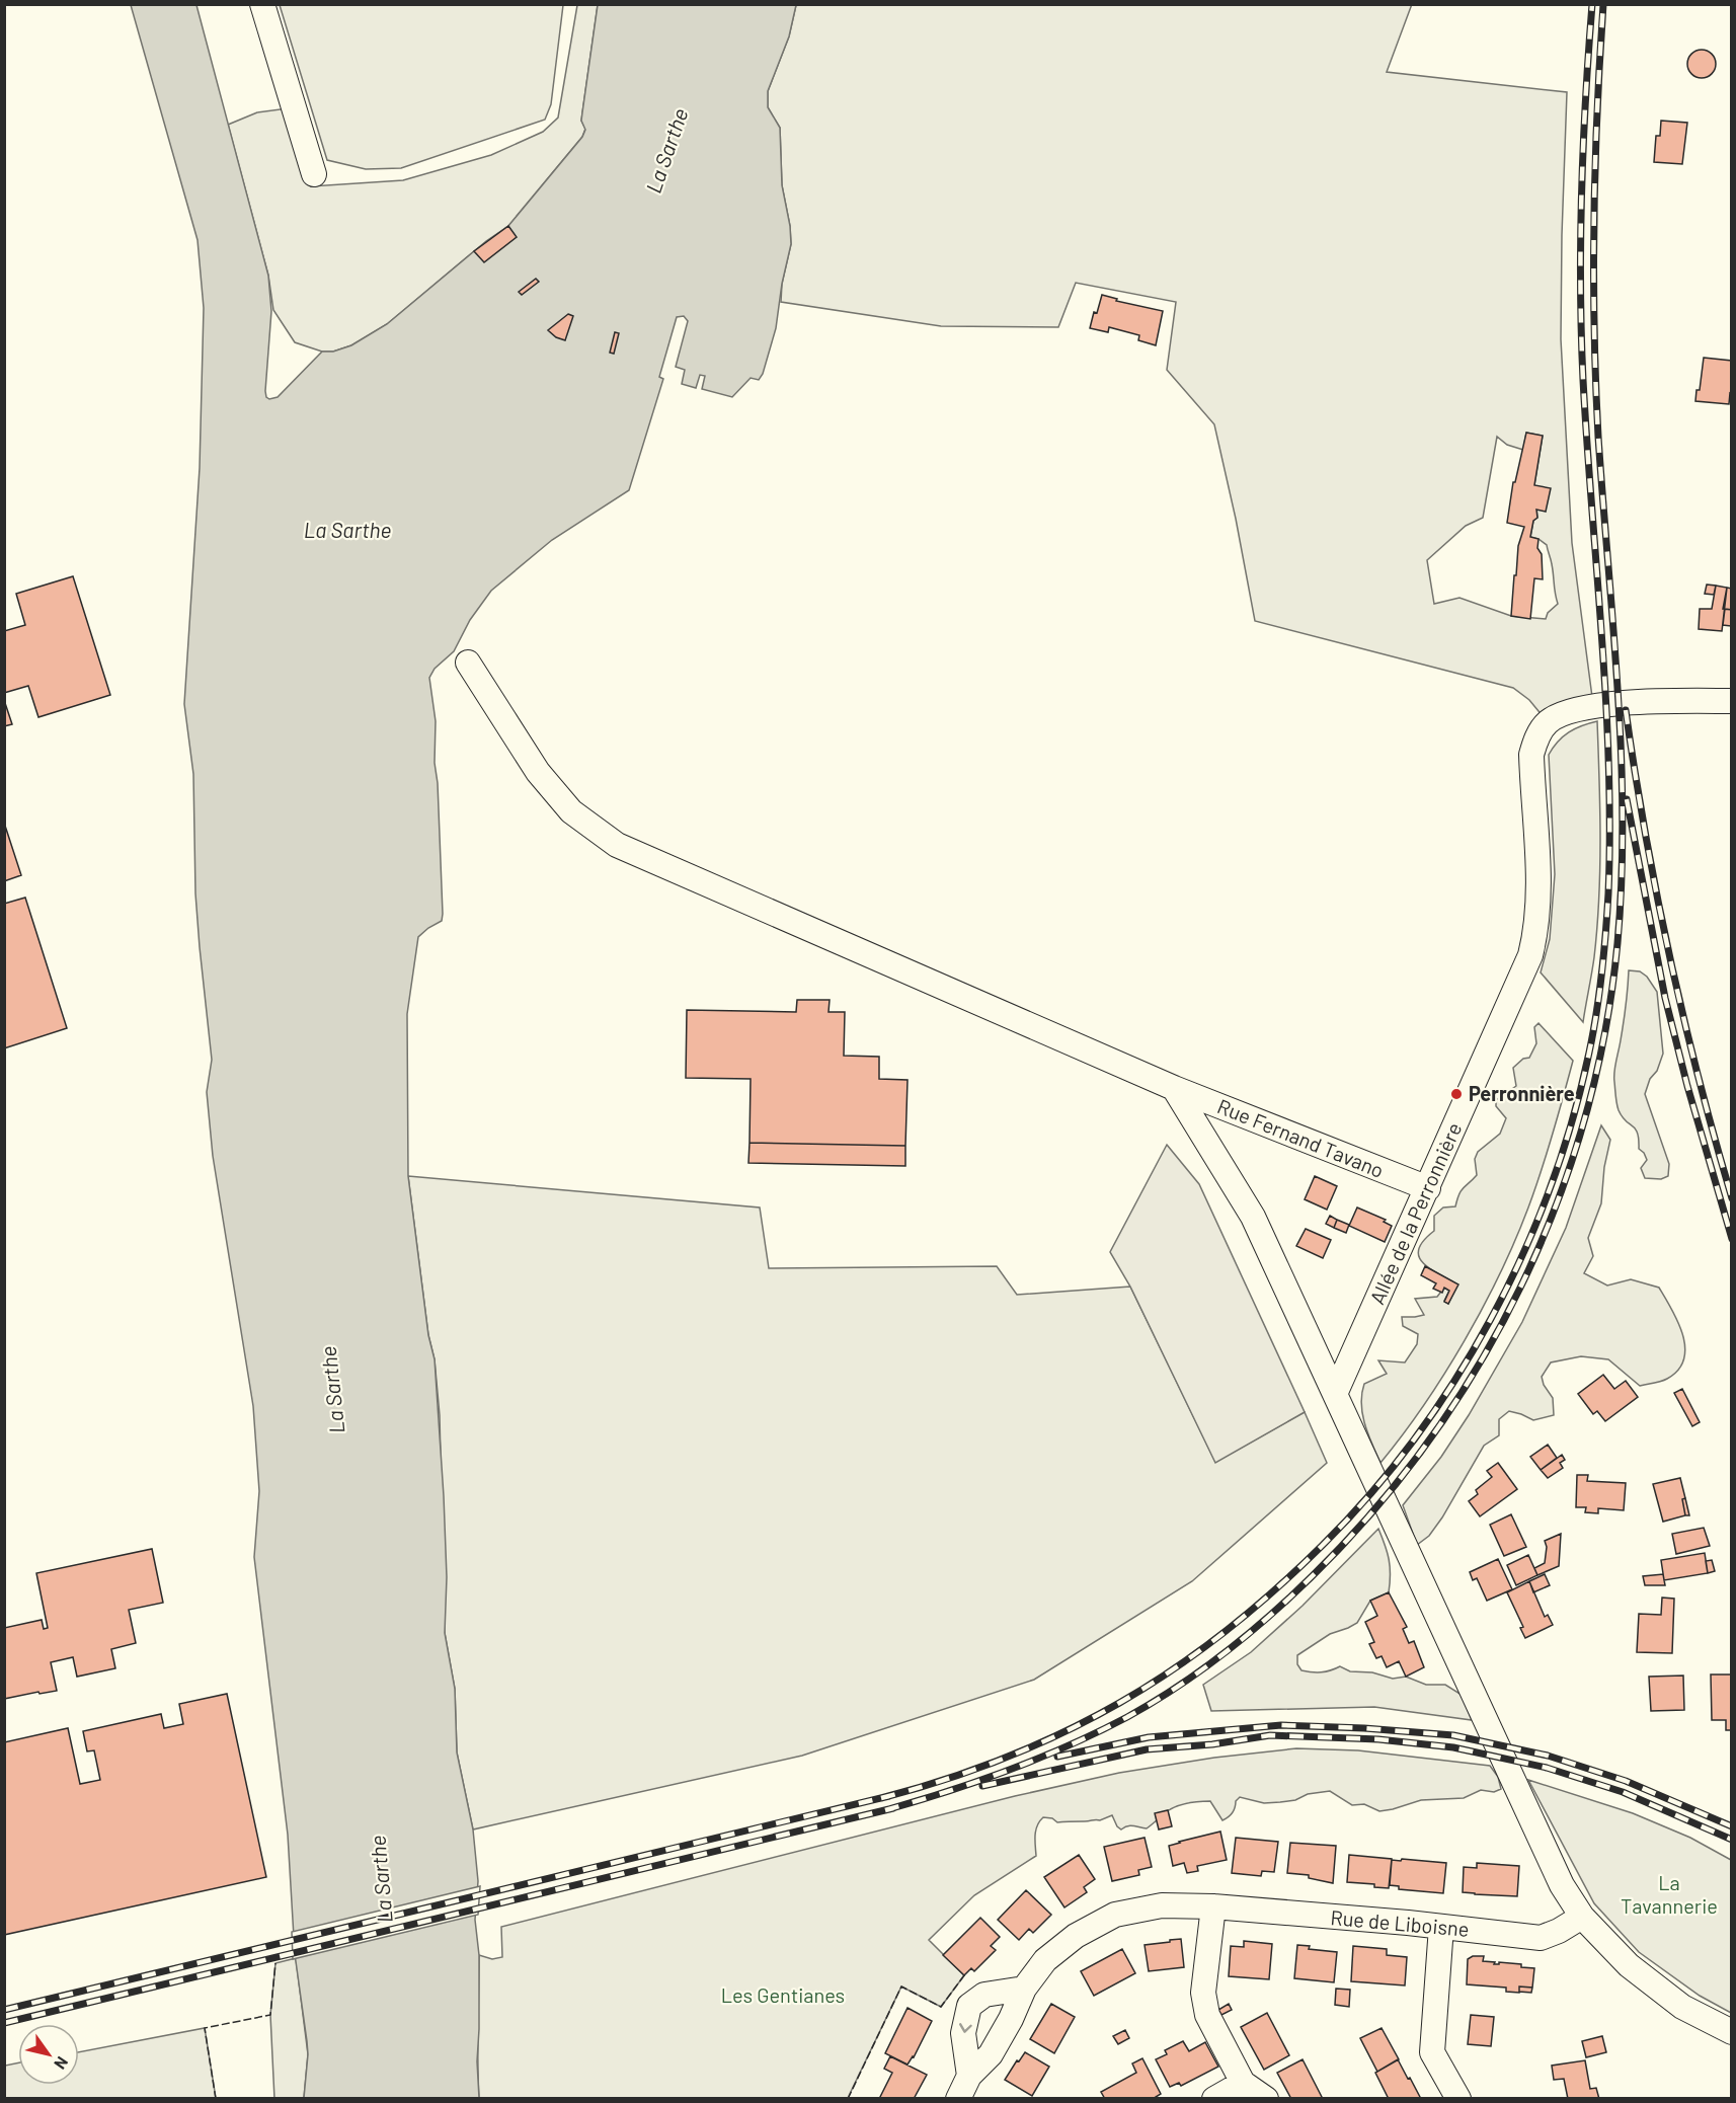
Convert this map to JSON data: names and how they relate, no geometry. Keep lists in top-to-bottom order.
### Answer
{
  "streets": {
    "street": ["Rue Fernand Tavano", "Allée de la Perronnière", "Rue de Liboisne"]
  },
  "crossings": [
    ["Rue Fernand Tavano", "Allée de la Perronnière"]
  ],
  "water": ["La Sarthe"],
  "parks": ["La Tavannerie", "Les Gentianes"],
  "places": ["Perronnière"],
  "north": "bottom right"
}
